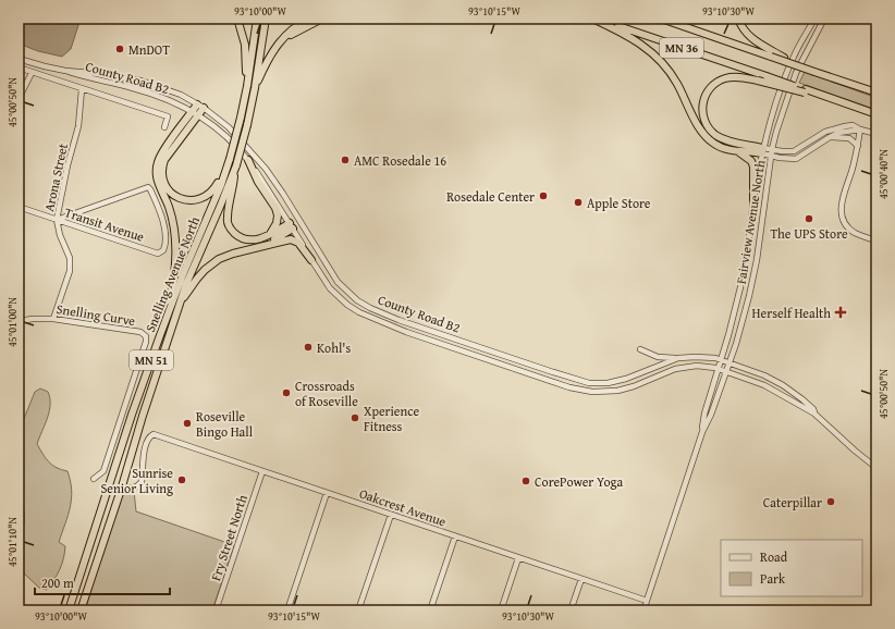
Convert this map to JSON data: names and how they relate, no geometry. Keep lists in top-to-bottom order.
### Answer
{
  "streets": {
    "highway": ["MN 36", "Snelling Avenue North", "MN 51"],
    "street": [
      "County Road B2",
      "Arona Street",
      "Fairview Avenue North",
      "Transit Avenue",
      "Snelling Curve",
      "Oakcrest Avenue",
      "Fry Street North"
    ]
  },
  "crossings": [
    ["County Road B2", "Fairview Avenue North"],
    ["Arona Street", "Transit Avenue"],
    ["Arona Street", "Snelling Curve"],
    ["Fairview Avenue North", "Oakcrest Avenue"],
    ["Snelling Avenue North", "Oakcrest Avenue"],
    ["Oakcrest Avenue", "Fry Street North"]
  ],
  "places": {
    "other": [
      "MnDOT",
      "AMC Rosedale 16",
      "Rosedale Center",
      "Apple Store",
      "The UPS Store",
      "Kohl's",
      "Crossroads of Roseville",
      "Xperience Fitness",
      "Roseville Bingo Hall",
      "Sunrise Senior Living",
      "CorePower Yoga",
      "Caterpillar"
    ],
    "health": ["Herself Health"]
  },
  "legend": ["Road", "Park"],
  "scale_bar": "200 m",
  "coordinates": [
    "93°10'00\"W",
    "93°10'15\"W",
    "93°10'30\"W",
    "45°00'50\"N",
    "45°00'40\"N",
    "45°01'00\"N",
    "45°01'10\"N"
  ]
}
